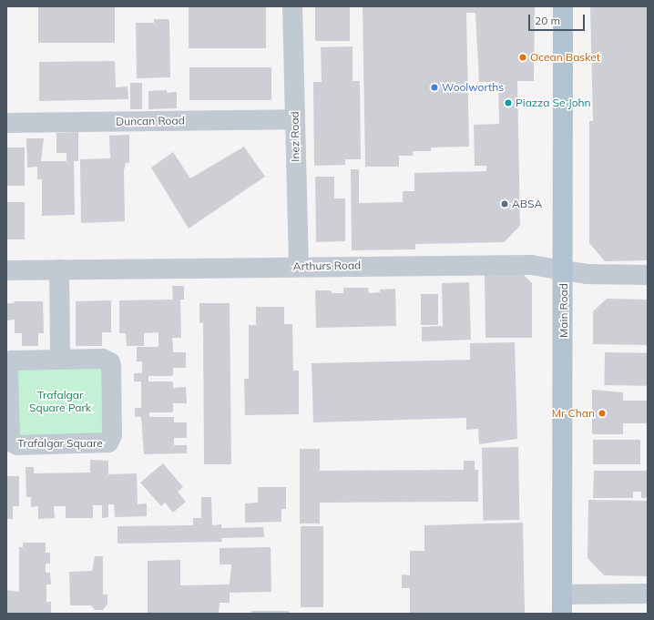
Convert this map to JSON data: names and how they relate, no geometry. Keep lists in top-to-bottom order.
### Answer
{
  "streets": {
    "main road": ["Main Road"],
    "street": [
      "Duncan Road",
      "Inez Road",
      "Arthurs Road",
      "Trafalgar Square"
    ]
  },
  "crossings": [
    ["Duncan Road", "Inez Road"],
    ["Inez Road", "Arthurs Road"],
    ["Arthurs Road", "Main Road"]
  ],
  "parks": ["Trafalgar Square Park"],
  "places": [
    "Ocean Basket",
    "Woolworths",
    "Piazza Se John",
    "ABSA",
    "Mr Chan"
  ],
  "scale_bar": "20 m"
}
